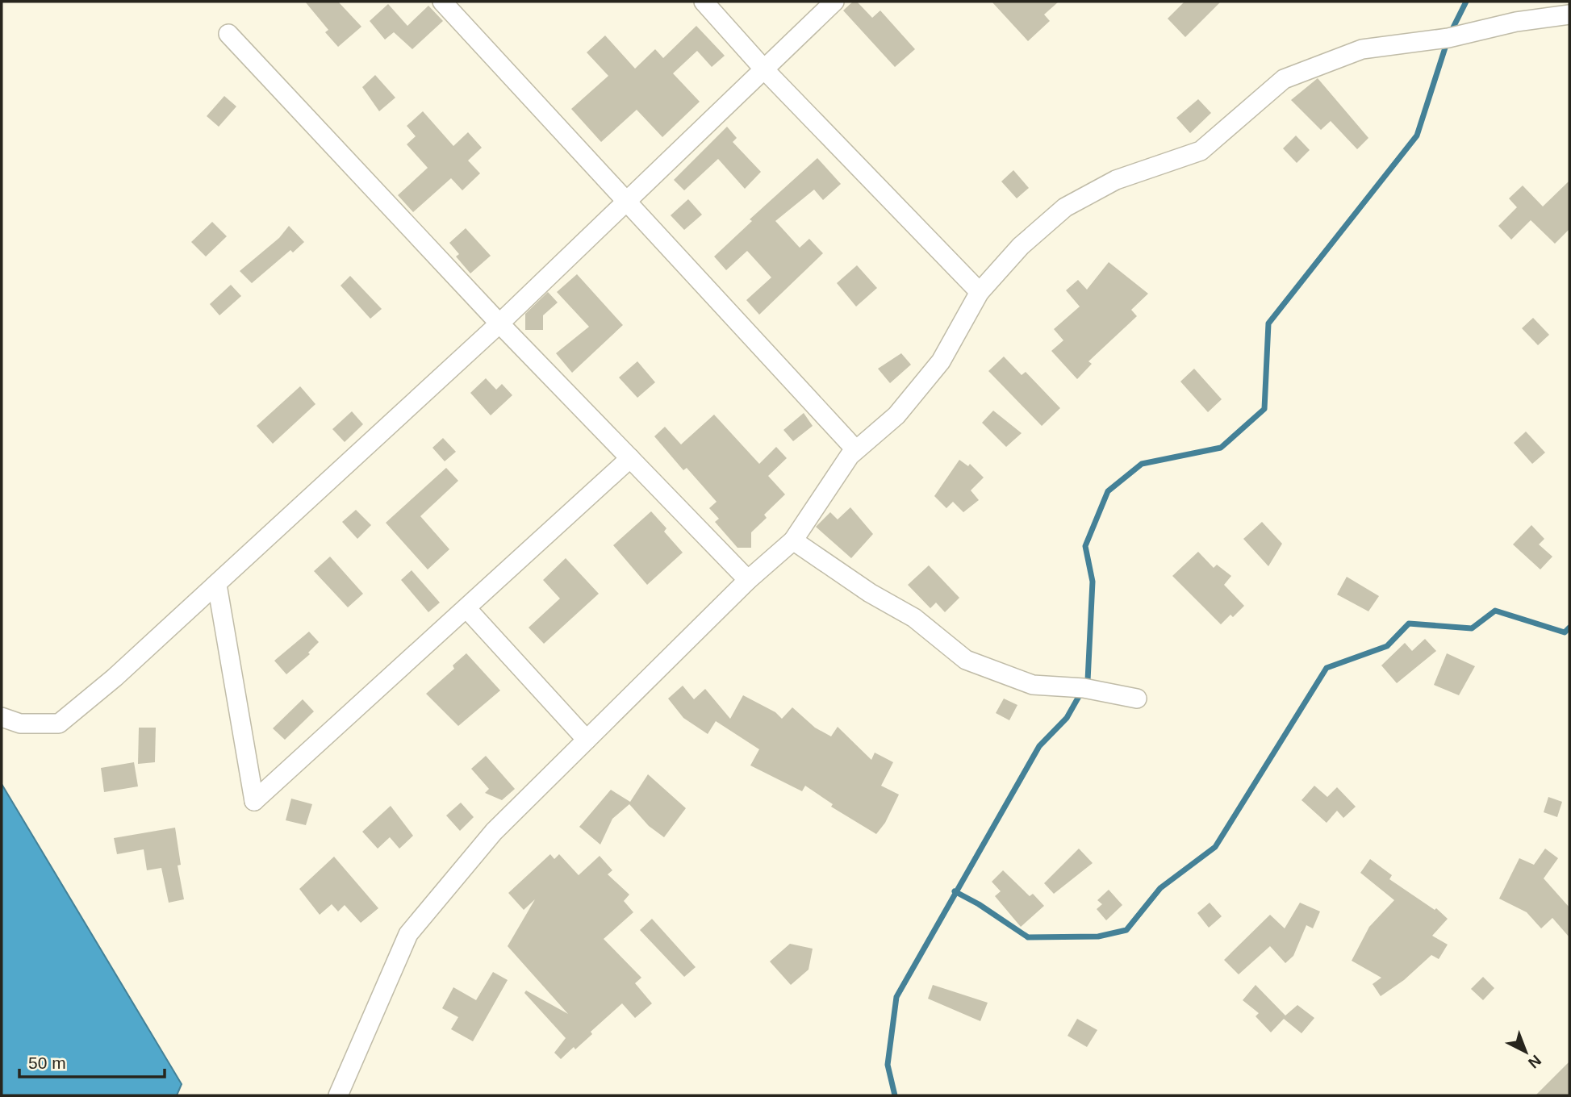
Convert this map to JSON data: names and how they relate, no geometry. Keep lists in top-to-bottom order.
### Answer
{
  "scale_bar": "50 m",
  "north": "bottom right"
}
